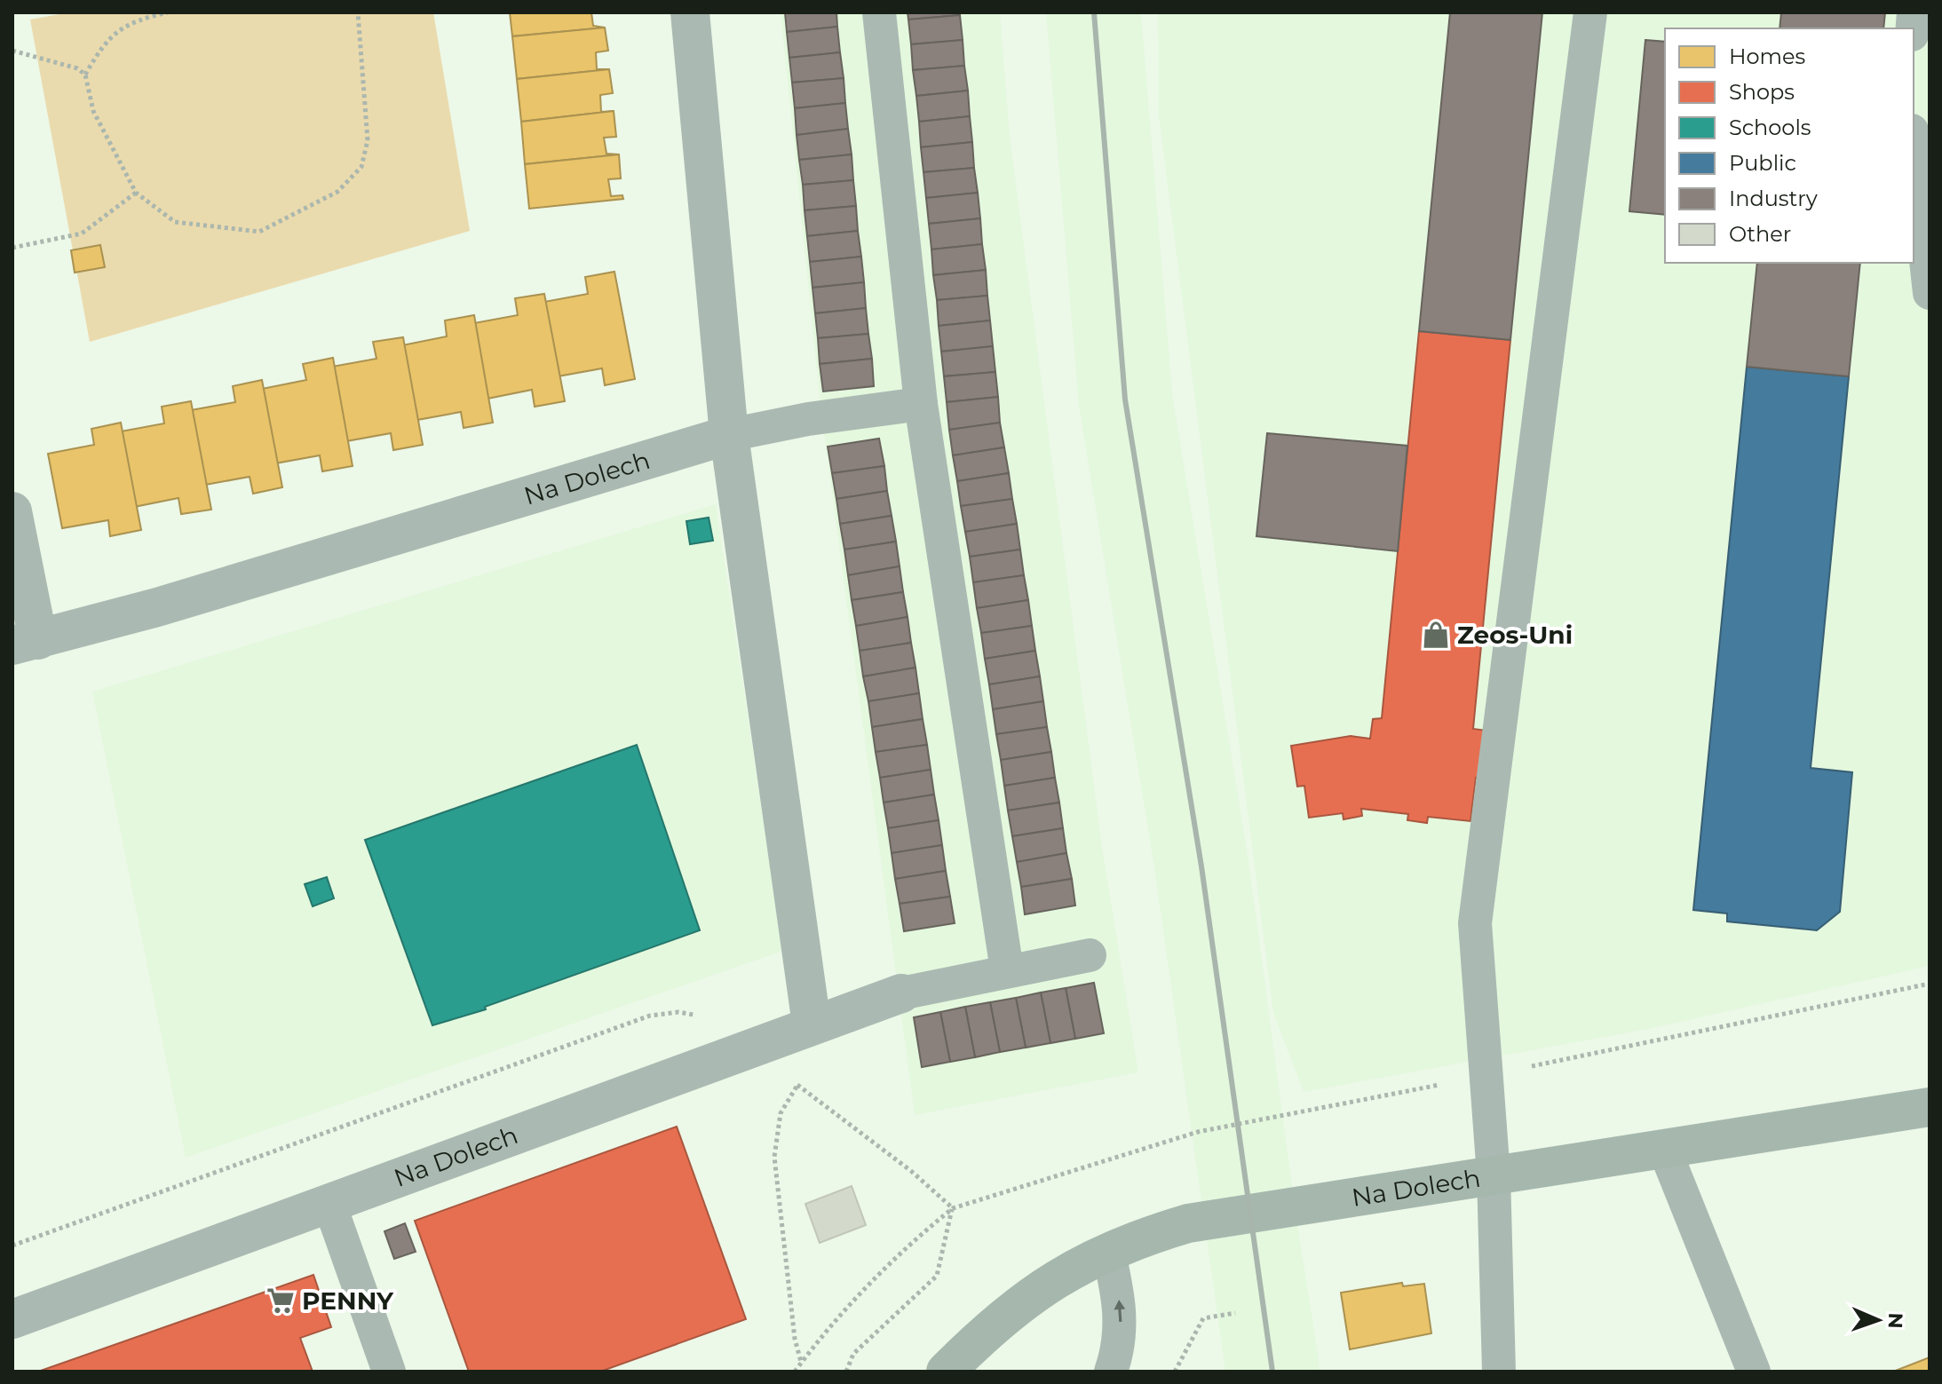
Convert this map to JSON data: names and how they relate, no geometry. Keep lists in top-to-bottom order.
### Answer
{
  "streets": {
    "main road": ["Na Dolech"]
  },
  "places": {
    "shop": ["Zeos-Uni"],
    "supermarket": ["PENNY"]
  },
  "legend": [
    "Homes",
    "Shops",
    "Schools",
    "Public",
    "Industry",
    "Other"
  ],
  "north": "right"
}
